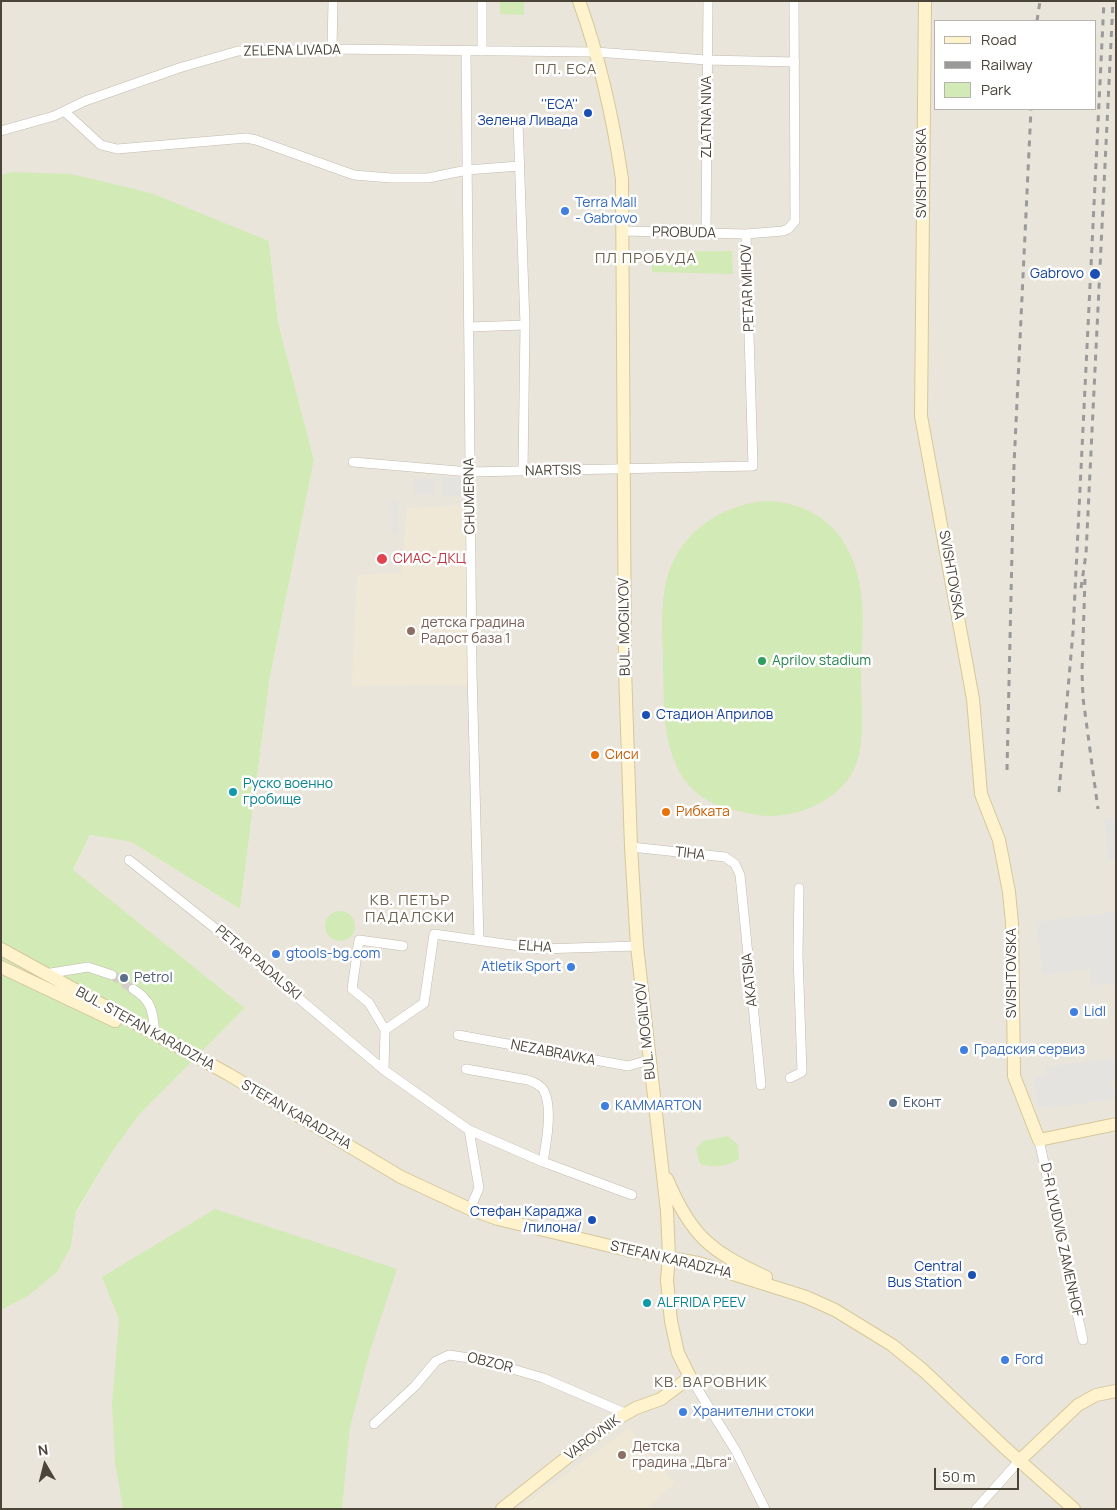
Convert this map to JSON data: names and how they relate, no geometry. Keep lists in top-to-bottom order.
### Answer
{
  "streets": {
    "street": [
      "ZELENA LIVADA",
      "ZLATNA NIVA",
      "SVISHTOVSKA",
      "PROBUDA",
      "PETAR MIHOV",
      "NARTSIS",
      "CHUMERNA",
      "BUL. MOGILYOV",
      "TIHA",
      "ELHA",
      "PETAR PADALSKI",
      "AKATSIA",
      "BUL. STEFAN KARADZHA",
      "NEZABRAVKA",
      "STEFAN KARADZHA",
      "D-R LYUDVIG ZAMENHOF",
      "OBZOR",
      "VAROVNIK"
    ]
  },
  "crossings": [
    ["ZELENA LIVADA", "ZLATNA NIVA"],
    ["ZELENA LIVADA", "PETAR MIHOV"],
    ["ZELENA LIVADA", "CHUMERNA"],
    ["ZELENA LIVADA", "BUL. MOGILYOV"],
    ["ZLATNA NIVA", "PROBUDA"],
    ["SVISHTOVSKA", "D-R LYUDVIG ZAMENHOF"],
    ["PROBUDA", "PETAR MIHOV"],
    ["PROBUDA", "BUL. MOGILYOV"],
    ["PETAR MIHOV", "NARTSIS"],
    ["NARTSIS", "CHUMERNA"],
    ["NARTSIS", "BUL. MOGILYOV"],
    ["CHUMERNA", "ELHA"],
    ["BUL. MOGILYOV", "TIHA"],
    ["BUL. MOGILYOV", "ELHA"],
    ["BUL. MOGILYOV", "NEZABRAVKA"],
    ["BUL. MOGILYOV", "STEFAN KARADZHA"],
    ["BUL. MOGILYOV", "VAROVNIK"],
    ["TIHA", "AKATSIA"],
    ["BUL. STEFAN KARADZHA", "STEFAN KARADZHA"],
    ["OBZOR", "VAROVNIK"]
  ],
  "districts": [
    "ПЛ. ЕСА",
    "ПЛ ПРОБУДА",
    "КВ. ПЕТЪР ПАДАЛСКИ",
    "КВ. ВАРОВНИК"
  ],
  "places": [
    "''ЕСА'' Зелена Ливада",
    "Terra Mall - Gabrovo",
    "Gabrovo",
    "СИАС-ДКЦ",
    "детска градина Радост база 1",
    "Aprilov stadium",
    "Стадион Априлов",
    "Сиси",
    "Руско военно гробище",
    "Рибката",
    "gtools-bg.com",
    "Atletik Sport",
    "Petrol",
    "Lidl",
    "Градския сервиз",
    "Еконт",
    "KAMMARTON",
    "Стефан Караджа /пилона/",
    "Central Bus Station",
    "ALFRIDA PEEV",
    "Ford",
    "Хранителни стоки",
    "Детска градина „Дъга“"
  ],
  "legend": ["Road", "Railway", "Park"],
  "scale_bar": "50 m",
  "north": "top"
}
